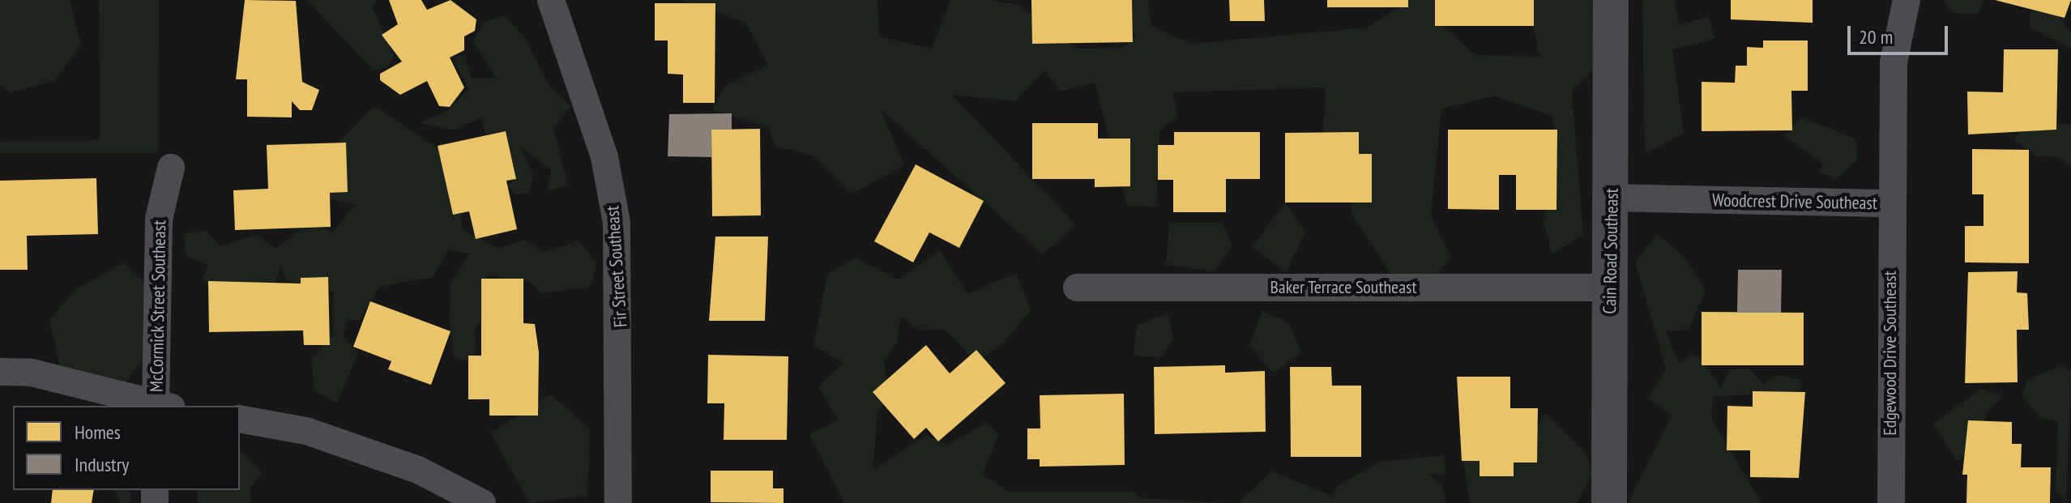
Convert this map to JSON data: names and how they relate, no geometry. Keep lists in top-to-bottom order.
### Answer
{
  "streets": {
    "street": [
      "Woodcrest Drive Southeast",
      "Cain Road Southeast",
      "Fir Street Southeast",
      "Baker Terrace Southeast",
      "McCormick Street Southeast",
      "Edgewood Drive Southeast"
    ]
  },
  "crossings": [
    ["Woodcrest Drive Southeast", "Cain Road Southeast"],
    ["Woodcrest Drive Southeast", "Edgewood Drive Southeast"],
    ["Cain Road Southeast", "Baker Terrace Southeast"]
  ],
  "legend": ["Homes", "Industry"],
  "scale_bar": "20 m"
}
